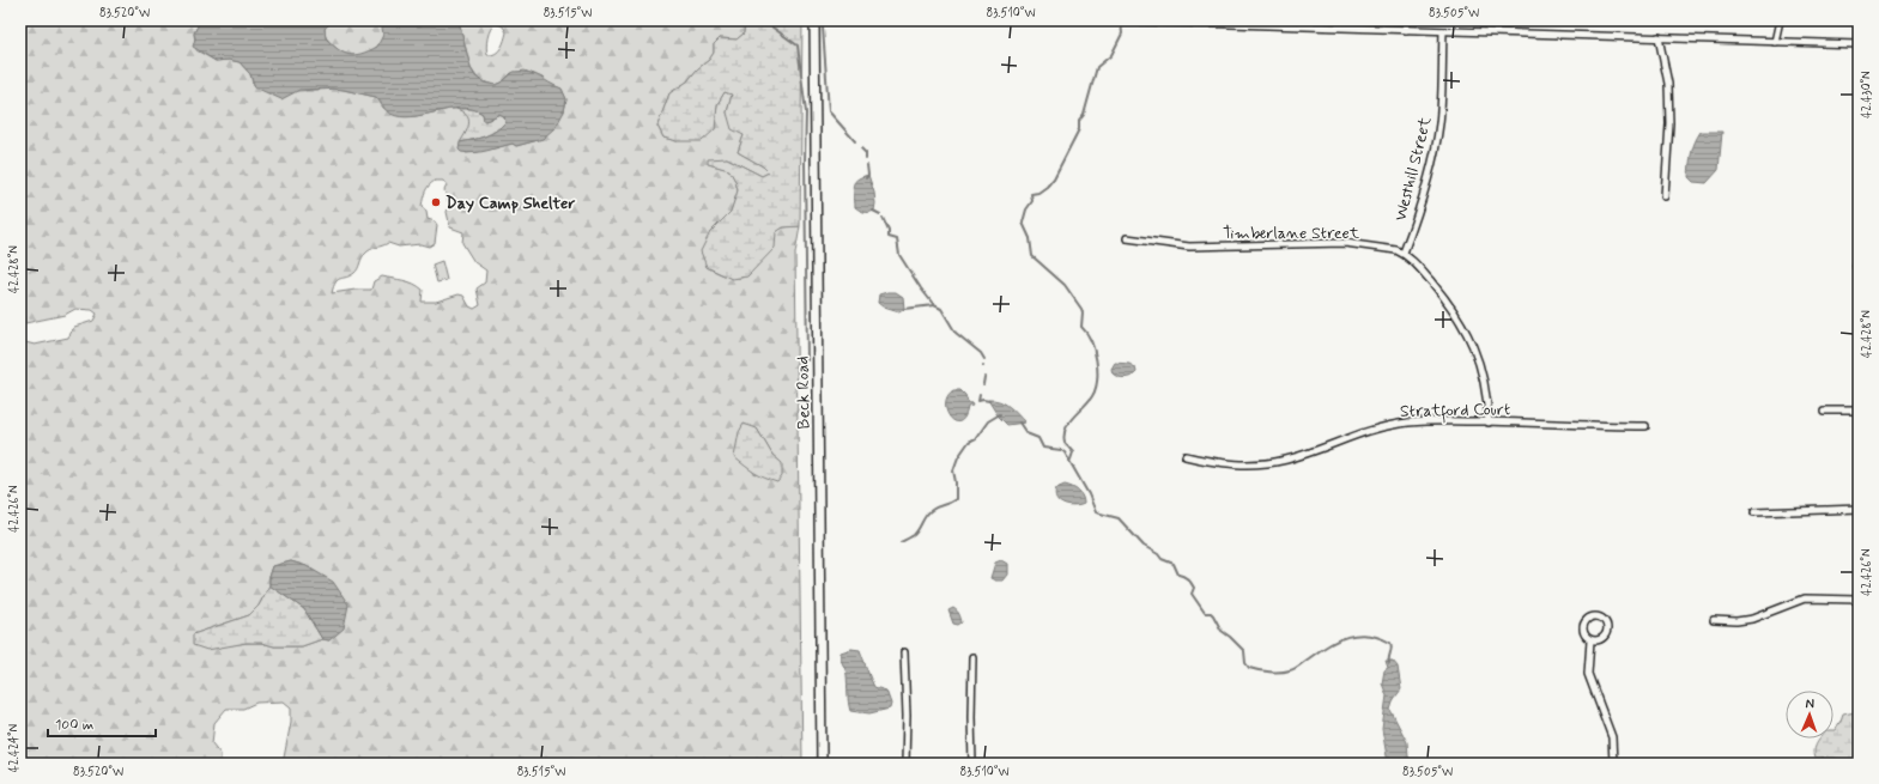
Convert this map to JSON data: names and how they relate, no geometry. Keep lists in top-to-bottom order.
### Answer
{
  "streets": {
    "main road": ["Beck Road"],
    "street": ["Westhill Street", "Timberlane Street", "Stratford Court"]
  },
  "crossings": [
    ["Westhill Street", "Timberlane Street"]
  ],
  "places": ["Day Camp Shelter"],
  "scale_bar": "100 m",
  "north": "top",
  "coordinates": [
    "83.520°W",
    "83.515°W",
    "83.510°W",
    "83.505°W",
    "42.430°N",
    "42.428°N",
    "42.426°N",
    "42.424°N"
  ]
}
